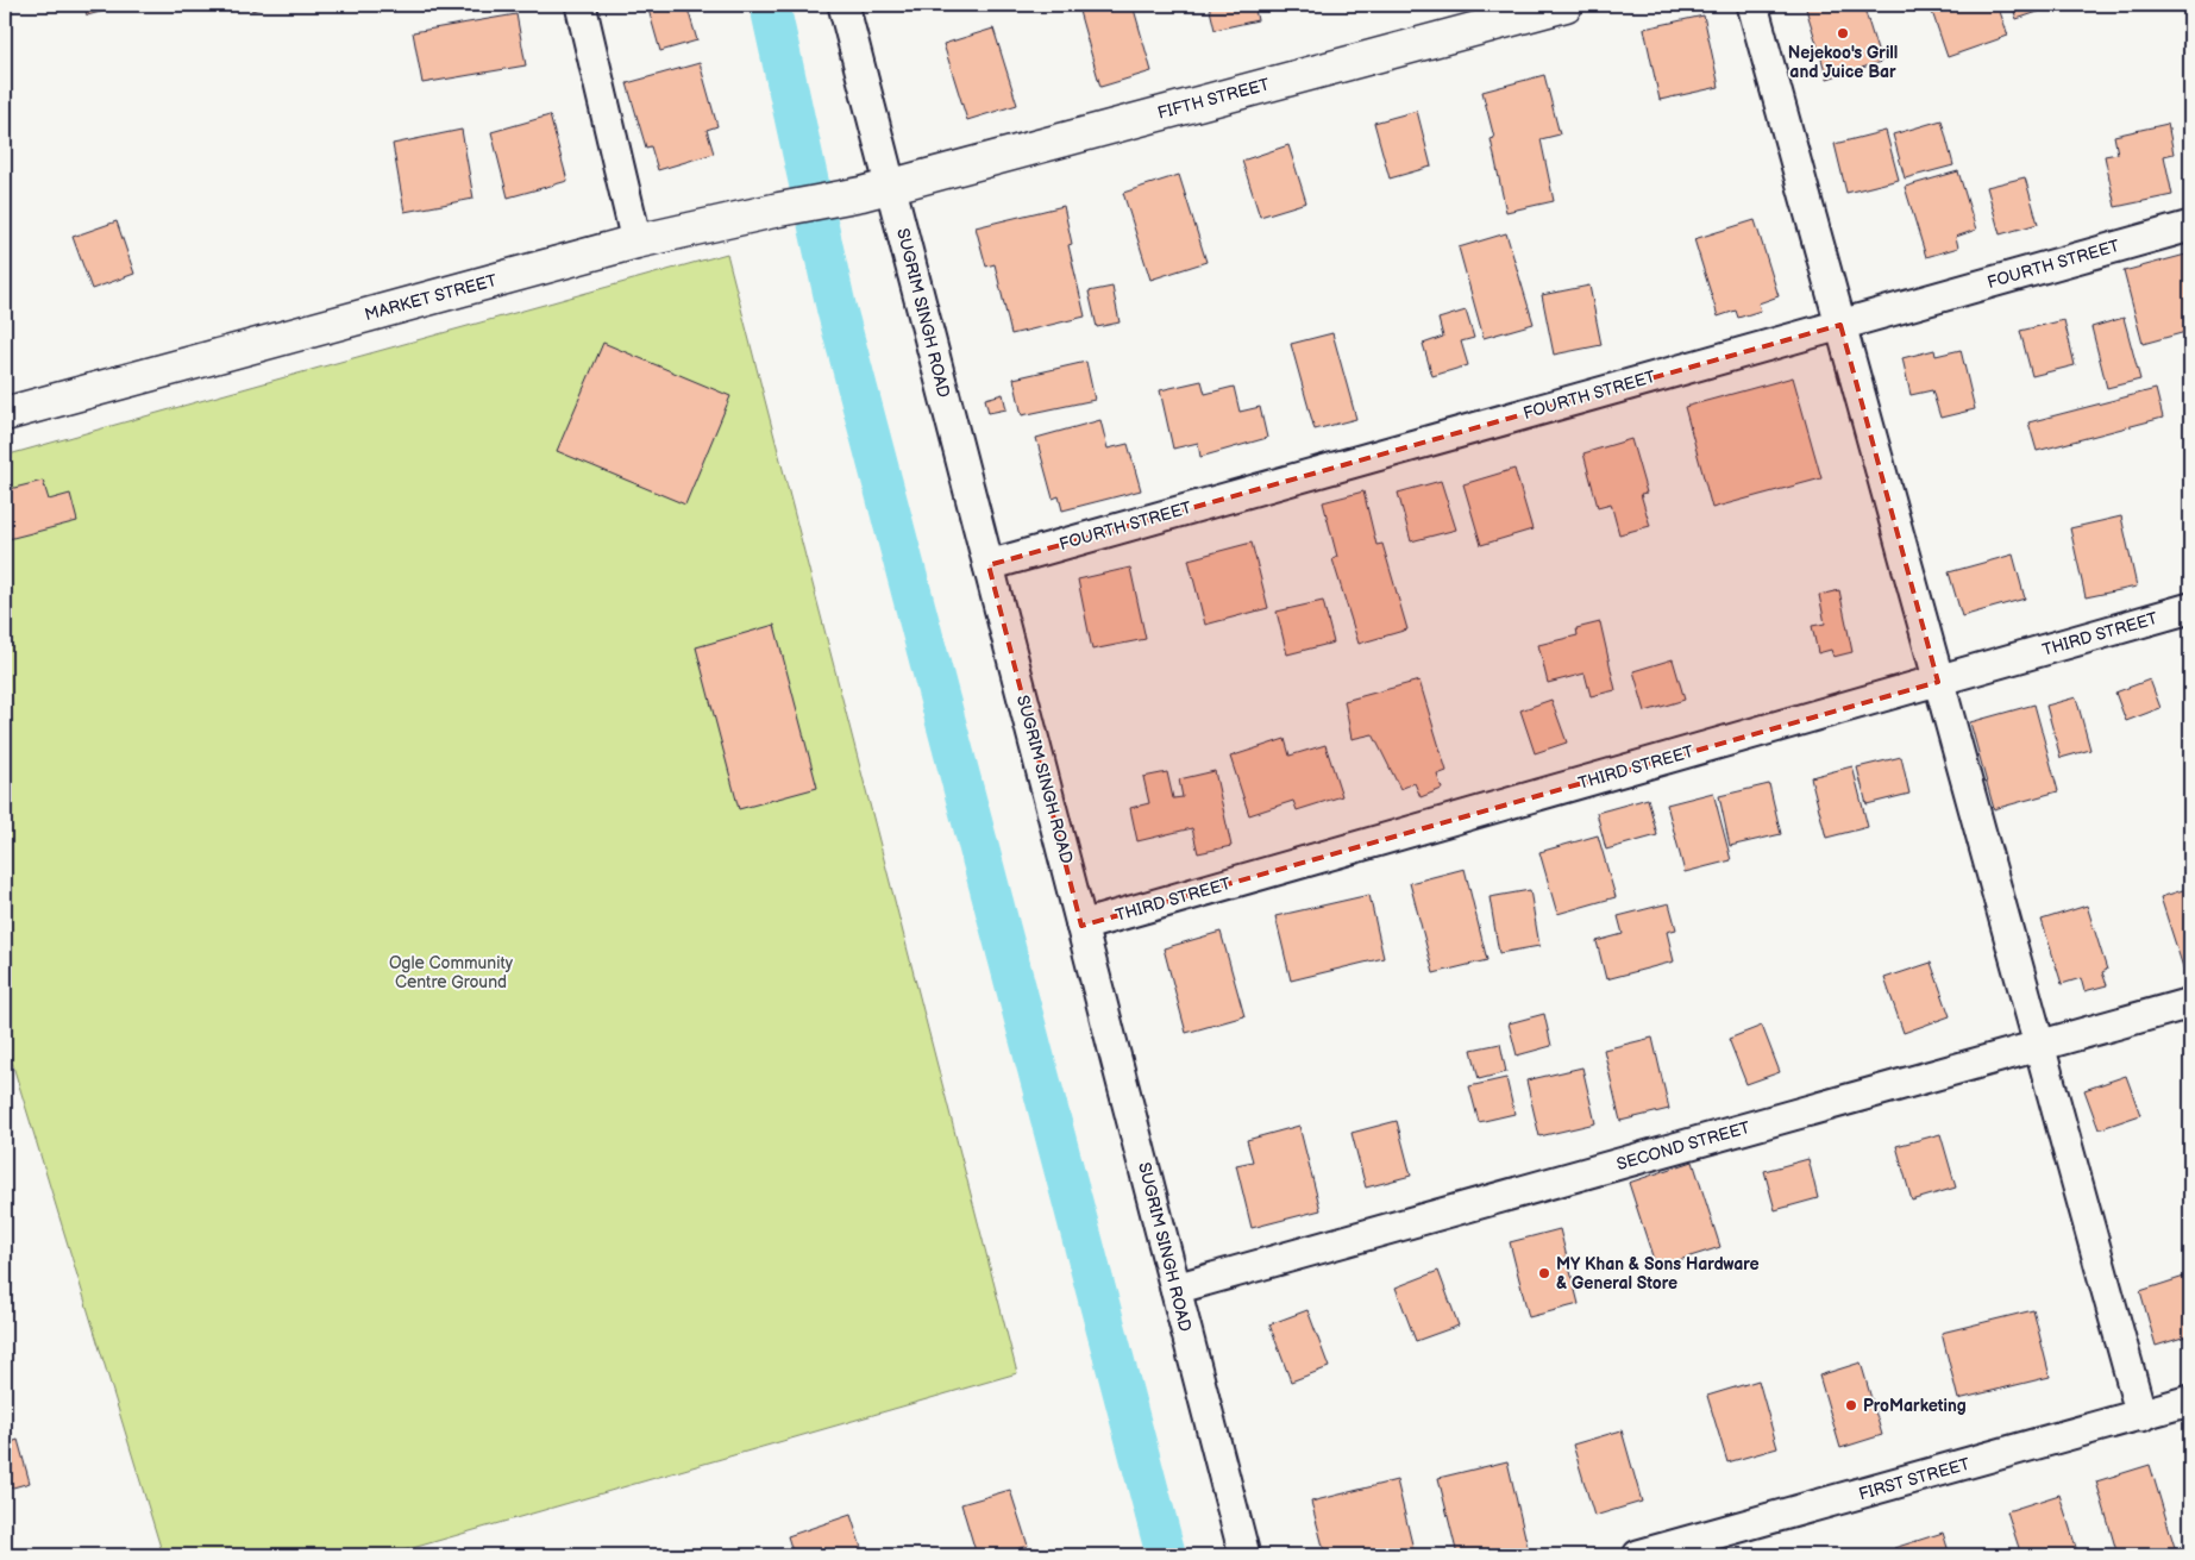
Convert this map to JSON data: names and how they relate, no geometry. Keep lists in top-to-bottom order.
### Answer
{
  "streets": {
    "street": [
      "FIFTH STREET",
      "FOURTH STREET",
      "MARKET STREET",
      "SUGRIM SINGH ROAD",
      "THIRD STREET",
      "SECOND STREET",
      "FIRST STREET"
    ]
  },
  "crossings": [
    ["FIFTH STREET", "MARKET STREET"],
    ["FIFTH STREET", "SUGRIM SINGH ROAD"],
    ["FOURTH STREET", "SUGRIM SINGH ROAD"],
    ["MARKET STREET", "SUGRIM SINGH ROAD"],
    ["SUGRIM SINGH ROAD", "THIRD STREET"],
    ["SUGRIM SINGH ROAD", "SECOND STREET"]
  ],
  "parks": ["Ogle Community Centre Ground"],
  "places": ["Nejekoo's Grill and Juice Bar", "MY Khan & Sons Hardware & General Store", "ProMarketing"]
}
